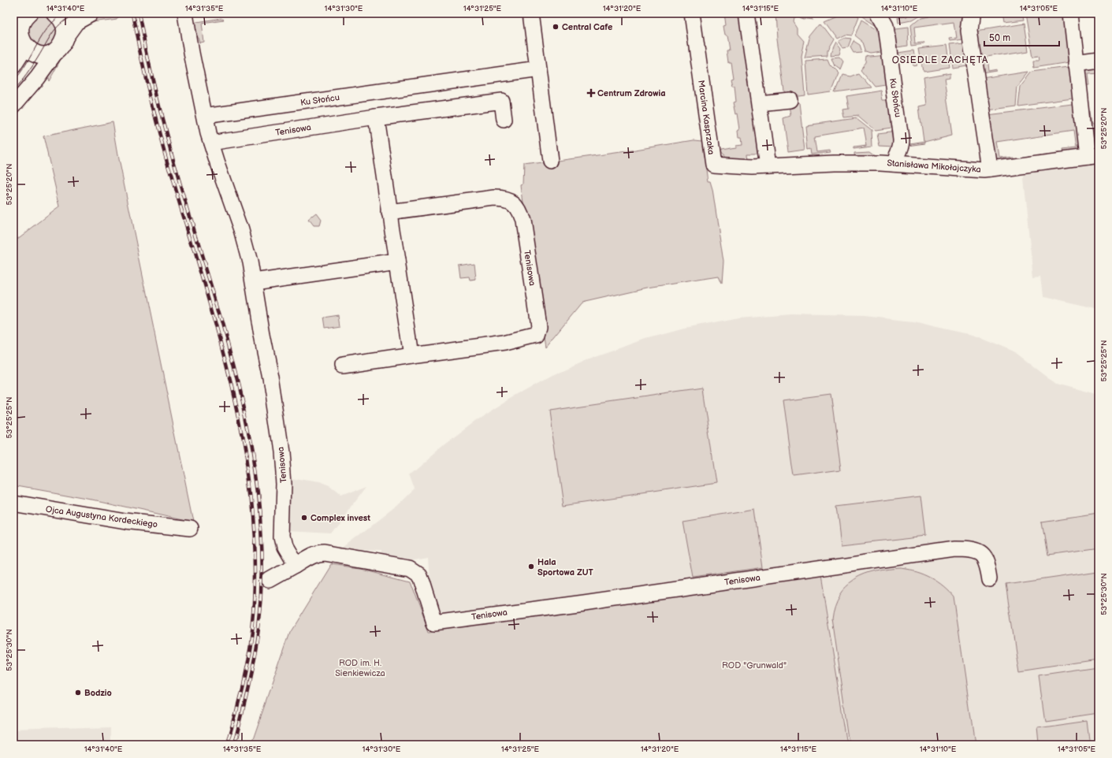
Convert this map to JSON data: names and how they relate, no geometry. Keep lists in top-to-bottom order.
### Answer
{
  "streets": {
    "street": [
      "Ku Słońcu",
      "Marcina Kasprzaka",
      "Tenisowa",
      "Stanisława Mikołajczyka",
      "Ojca Augustyna Kordeckiego"
    ]
  },
  "crossings": [
    ["Ku Słońcu", "Tenisowa"],
    ["Ku Słońcu", "Stanisława Mikołajczyka"],
    ["Marcina Kasprzaka", "Stanisława Mikołajczyka"]
  ],
  "districts": ["OSIEDLE ZACHĘTA"],
  "parks": ["ROD im. H. Sienkiewicza", "ROD \"Grunwald\""],
  "places": {
    "other": [
      "Central Cafe",
      "Complex invest",
      "Hala Sportowa ZUT",
      "Bodzio"
    ],
    "health": ["Centrum Zdrowia"]
  },
  "scale_bar": "50 m",
  "coordinates": [
    "14°31'40\"E",
    "14°31'35\"E",
    "14°31'30\"E",
    "14°31'25\"E",
    "14°31'20\"E",
    "14°31'15\"E",
    "14°31'10\"E",
    "14°31'05\"E",
    "53°25'20\"N",
    "53°25'25\"N",
    "53°25'30\"N"
  ]
}
